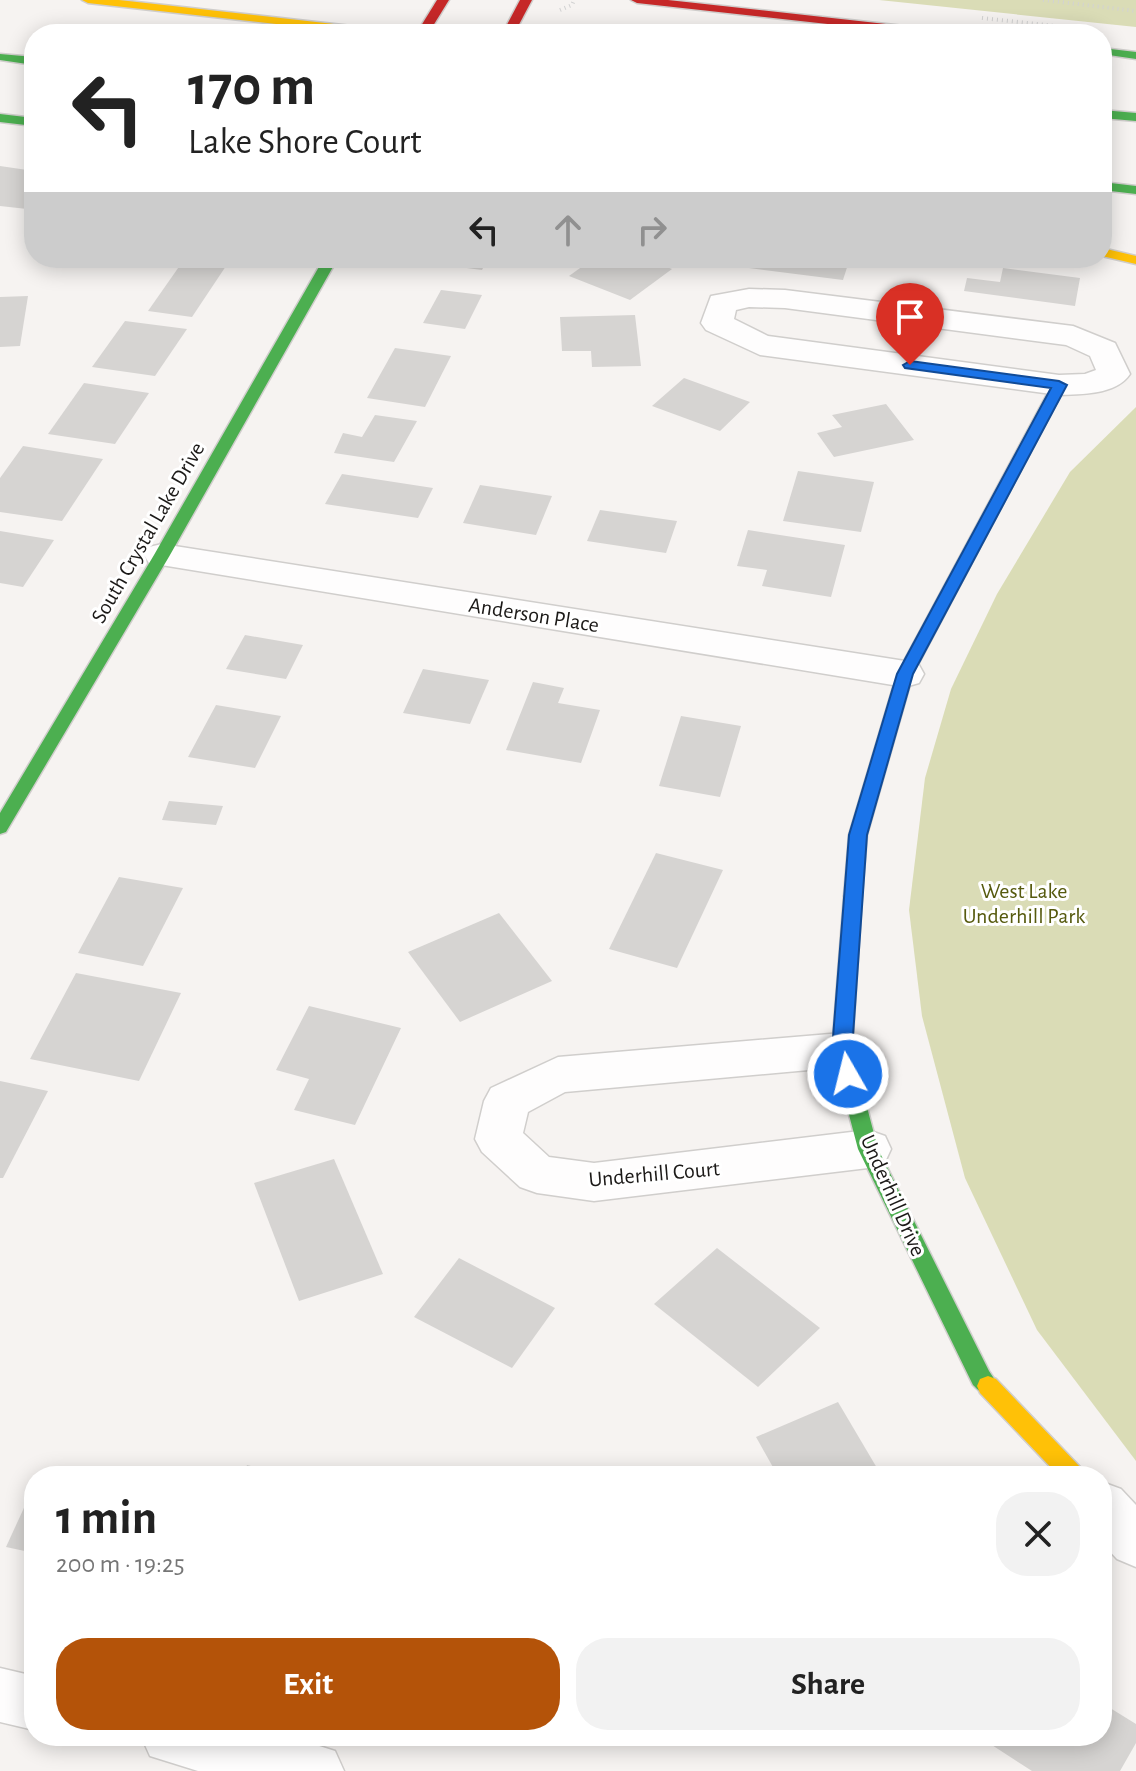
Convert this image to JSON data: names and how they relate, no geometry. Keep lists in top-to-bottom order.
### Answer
{
  "streets": {
    "main road": ["South Crystal Lake Drive", "Underhill Drive"],
    "street": ["Anderson Place", "Underhill Court"]
  },
  "crossings": [
    ["South Crystal Lake Drive", "Anderson Place"],
    ["Anderson Place", "Underhill Drive"],
    ["Underhill Court", "Underhill Drive"]
  ],
  "parks": ["West Lake Underhill Park"],
  "page": {
    "turn": ["170 m", "Lake Shore Court"],
    "heading": ["1 min", "200 m · 19:25"],
    "buttons": ["Exit", "Share"]
  }
}
